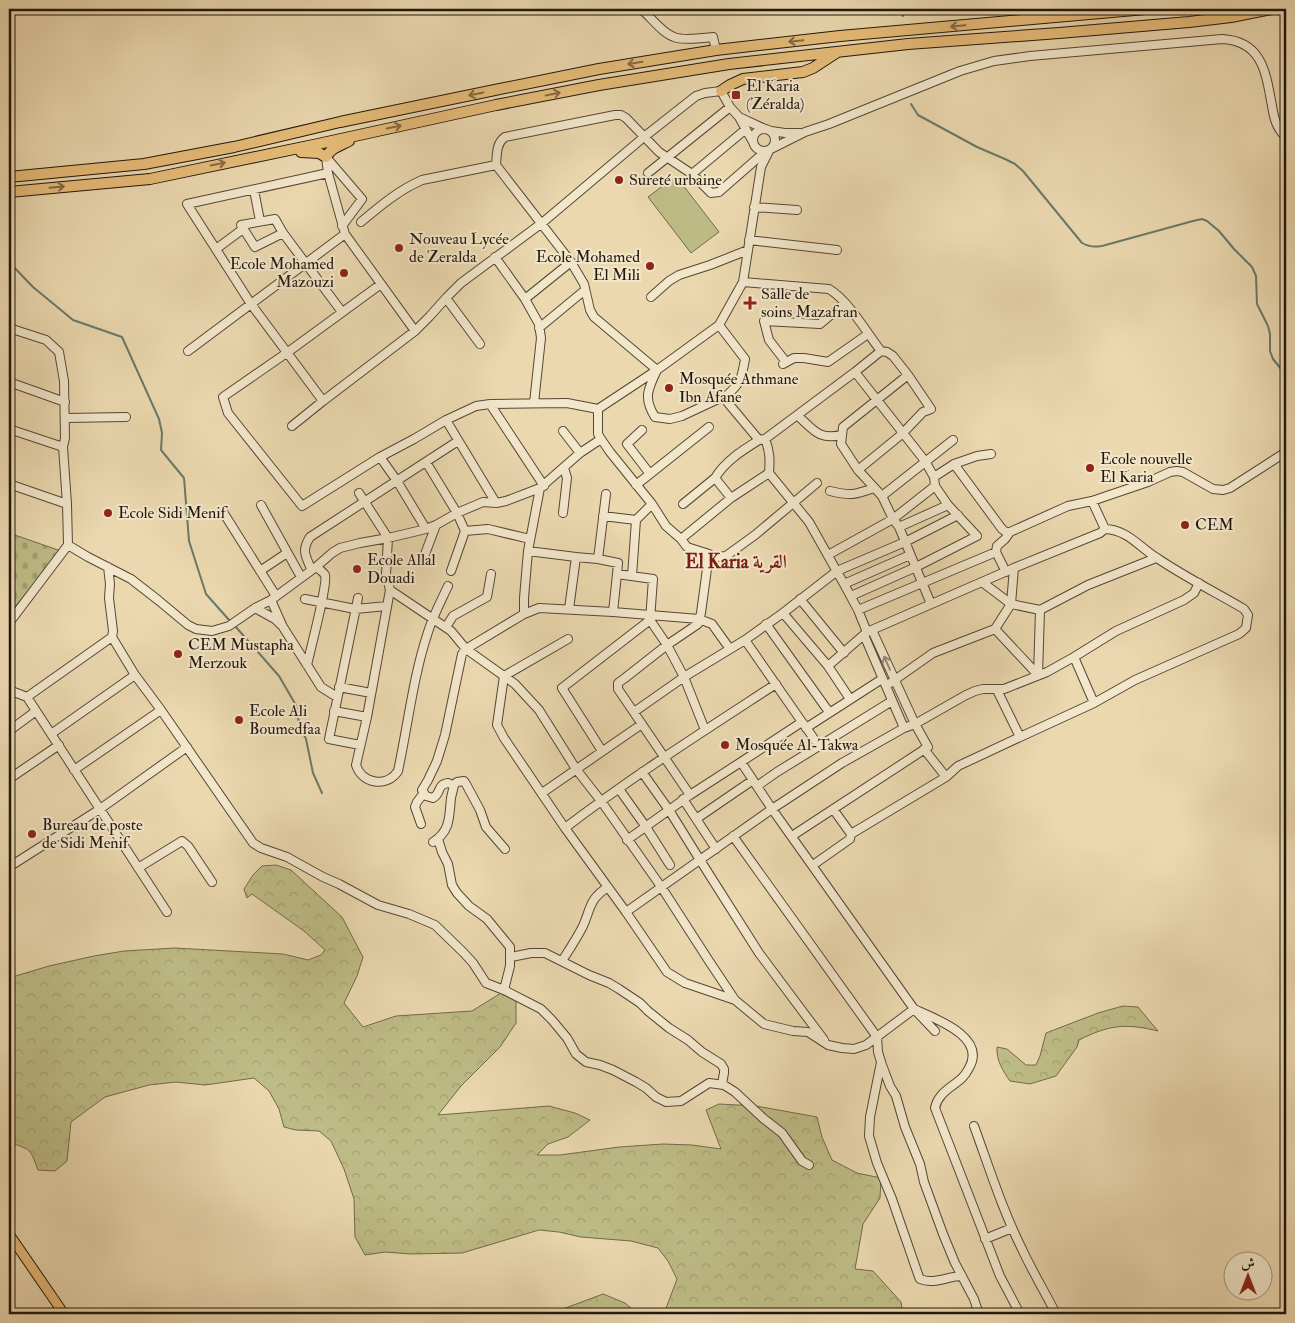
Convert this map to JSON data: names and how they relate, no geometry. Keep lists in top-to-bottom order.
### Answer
{
  "districts": ["El Karia القرية"],
  "places": {
    "transit": ["El Karia (Zéralda)"],
    "other": [
      "Sureté urbaine",
      "Nouveau Lycée de Zeralda",
      "Ecole Mohamed El Mili",
      "Ecole Mohamed Mazouzi",
      "Mosquée Athmane Ibn Afane",
      "Ecole nouvelle El Karia",
      "Ecole Sidi Menif",
      "CEM",
      "Ecole Allal Douadi",
      "CEM Mustapha Merzouk",
      "Ecole Ali Boumedfaa",
      "Mosquée Al-Takwa",
      "Bureau de poste de Sidi Menif"
    ],
    "health": ["Salle de soins Mazafran"]
  },
  "north": "top"
}
